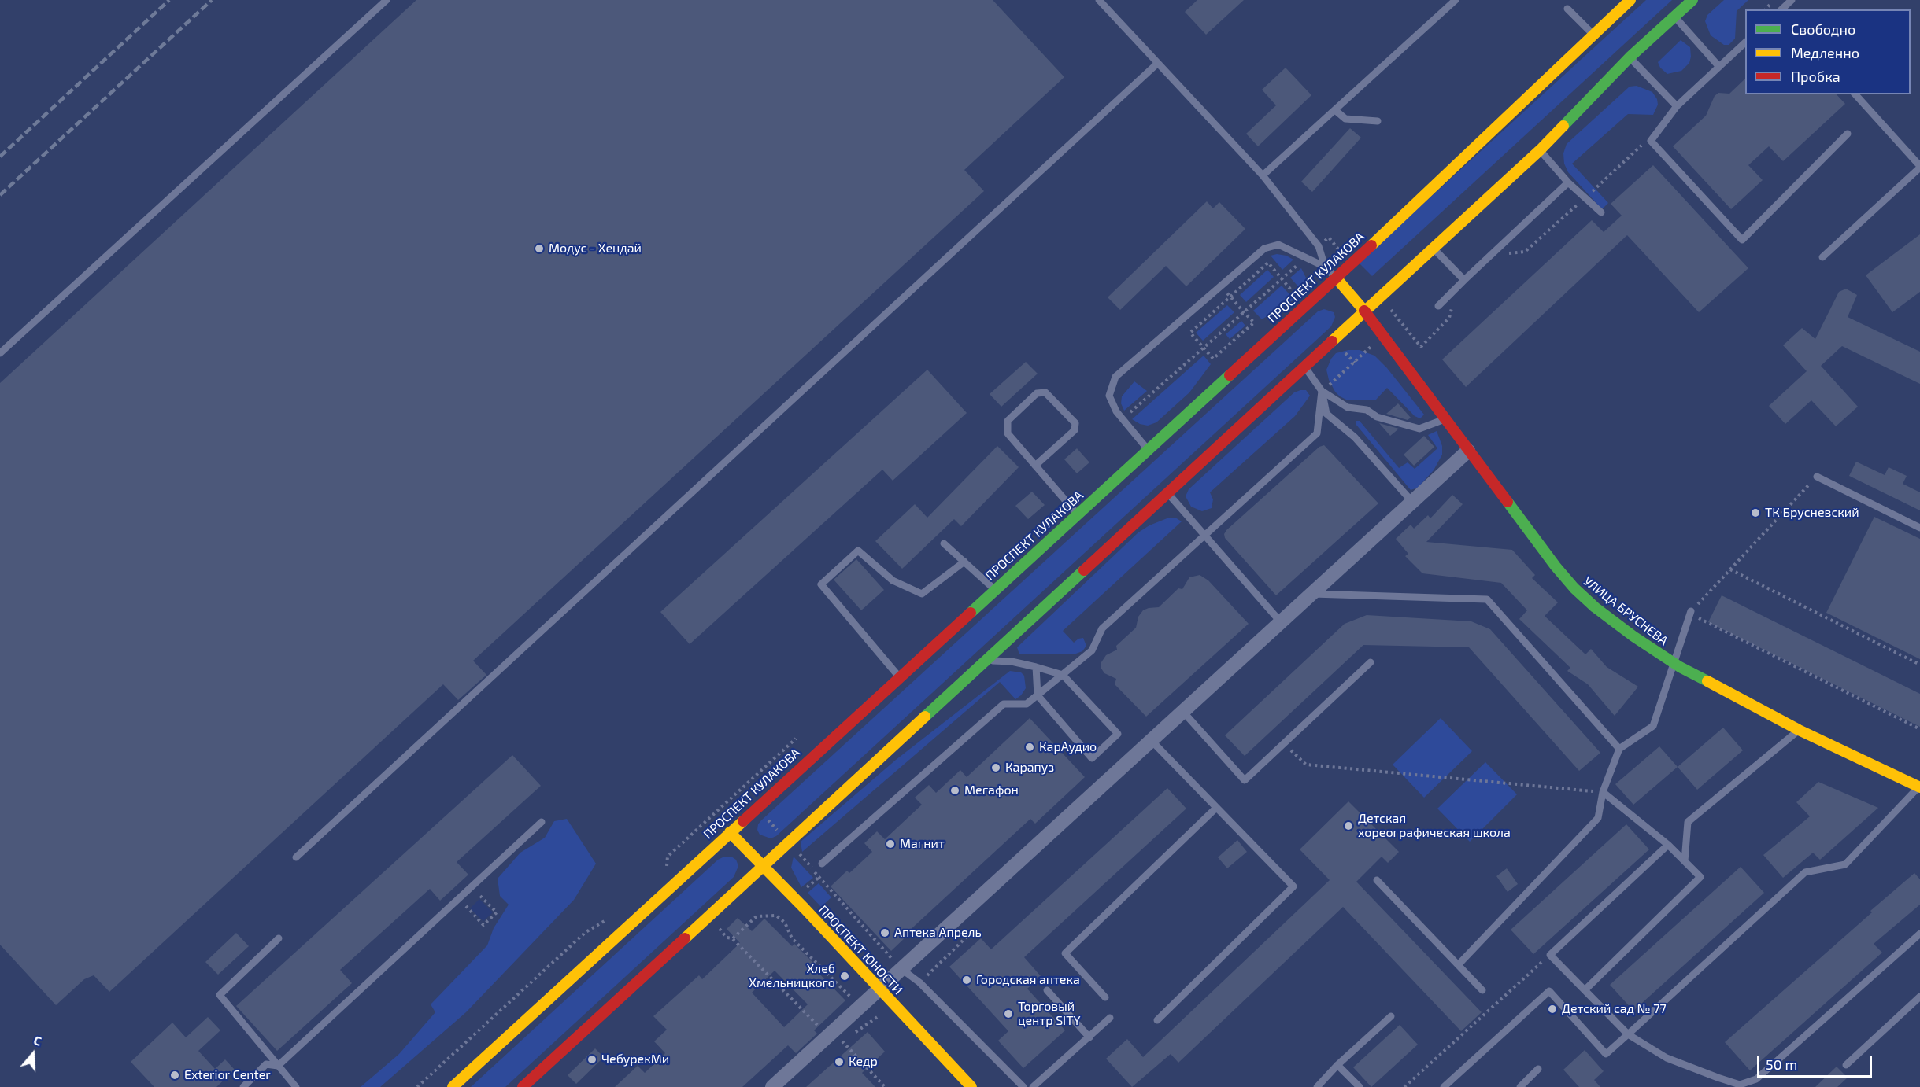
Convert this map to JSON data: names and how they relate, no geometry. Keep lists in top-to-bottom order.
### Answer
{
  "streets": {
    "main road": ["ПРОСПЕКТ КУЛАКОВА", "УЛИЦА БРУСНЕВА", "ПРОСПЕКТ ЮНОСТИ"]
  },
  "crossings": [
    ["ПРОСПЕКТ КУЛАКОВА", "УЛИЦА БРУСНЕВА"],
    ["ПРОСПЕКТ КУЛАКОВА", "ПРОСПЕКТ ЮНОСТИ"]
  ],
  "places": [
    "Модус - Хендай",
    "ТК Брусневский",
    "КарАудио",
    "Карапуз",
    "Мегафон",
    "Детская хореографическая школа",
    "Магнит",
    "Аптека Апрель",
    "Хлеб Хмельницкого",
    "Городская аптека",
    "Детский сад № 77",
    "Торговый центр SITY",
    "ЧебурекМи",
    "Кедр",
    "Exterior Center"
  ],
  "legend": ["Свободно", "Медленно", "Пробка"],
  "scale_bar": "50 m",
  "north": "top"
}
